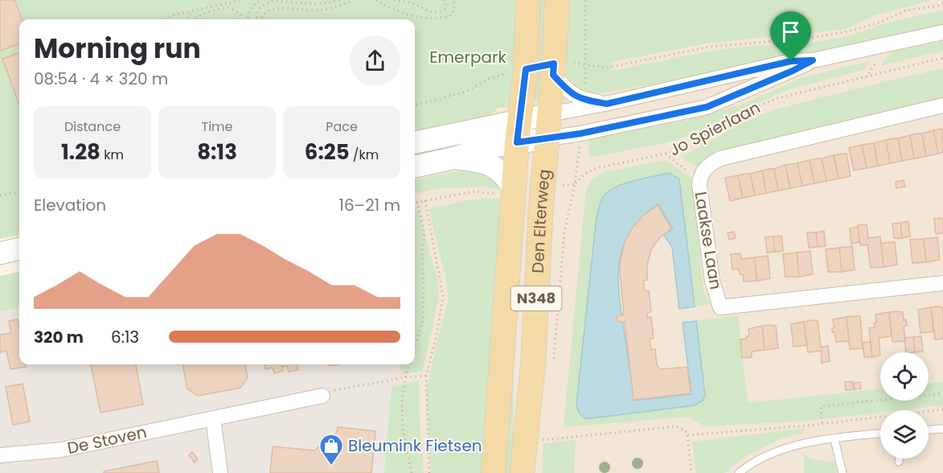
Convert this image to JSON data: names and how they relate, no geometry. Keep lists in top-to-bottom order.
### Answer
{
  "streets": {
    "main road": ["Den Elterweg", "N348"],
    "street": ["Jo Spierlaan", "Laakse Laan", "De Stoven"]
  },
  "crossings": [
    ["Jo Spierlaan", "Den Elterweg"]
  ],
  "parks": ["Emerpark"],
  "places": {
    "shop": ["Bleumink Fietsen"]
  },
  "page": {
    "heading": ["Morning run", "08:54 · 4 × 320 m"],
    "stats": [
      ["Distance", "1.28 km"],
      ["Time", "8:13"],
      ["Pace", "6:25 /km"]
    ],
    "chart": ["Elevation", "16–21 m"],
    "list": [
      {
        "name": "320 m",
        "note": "6:13"
      }
    ]
  }
}
